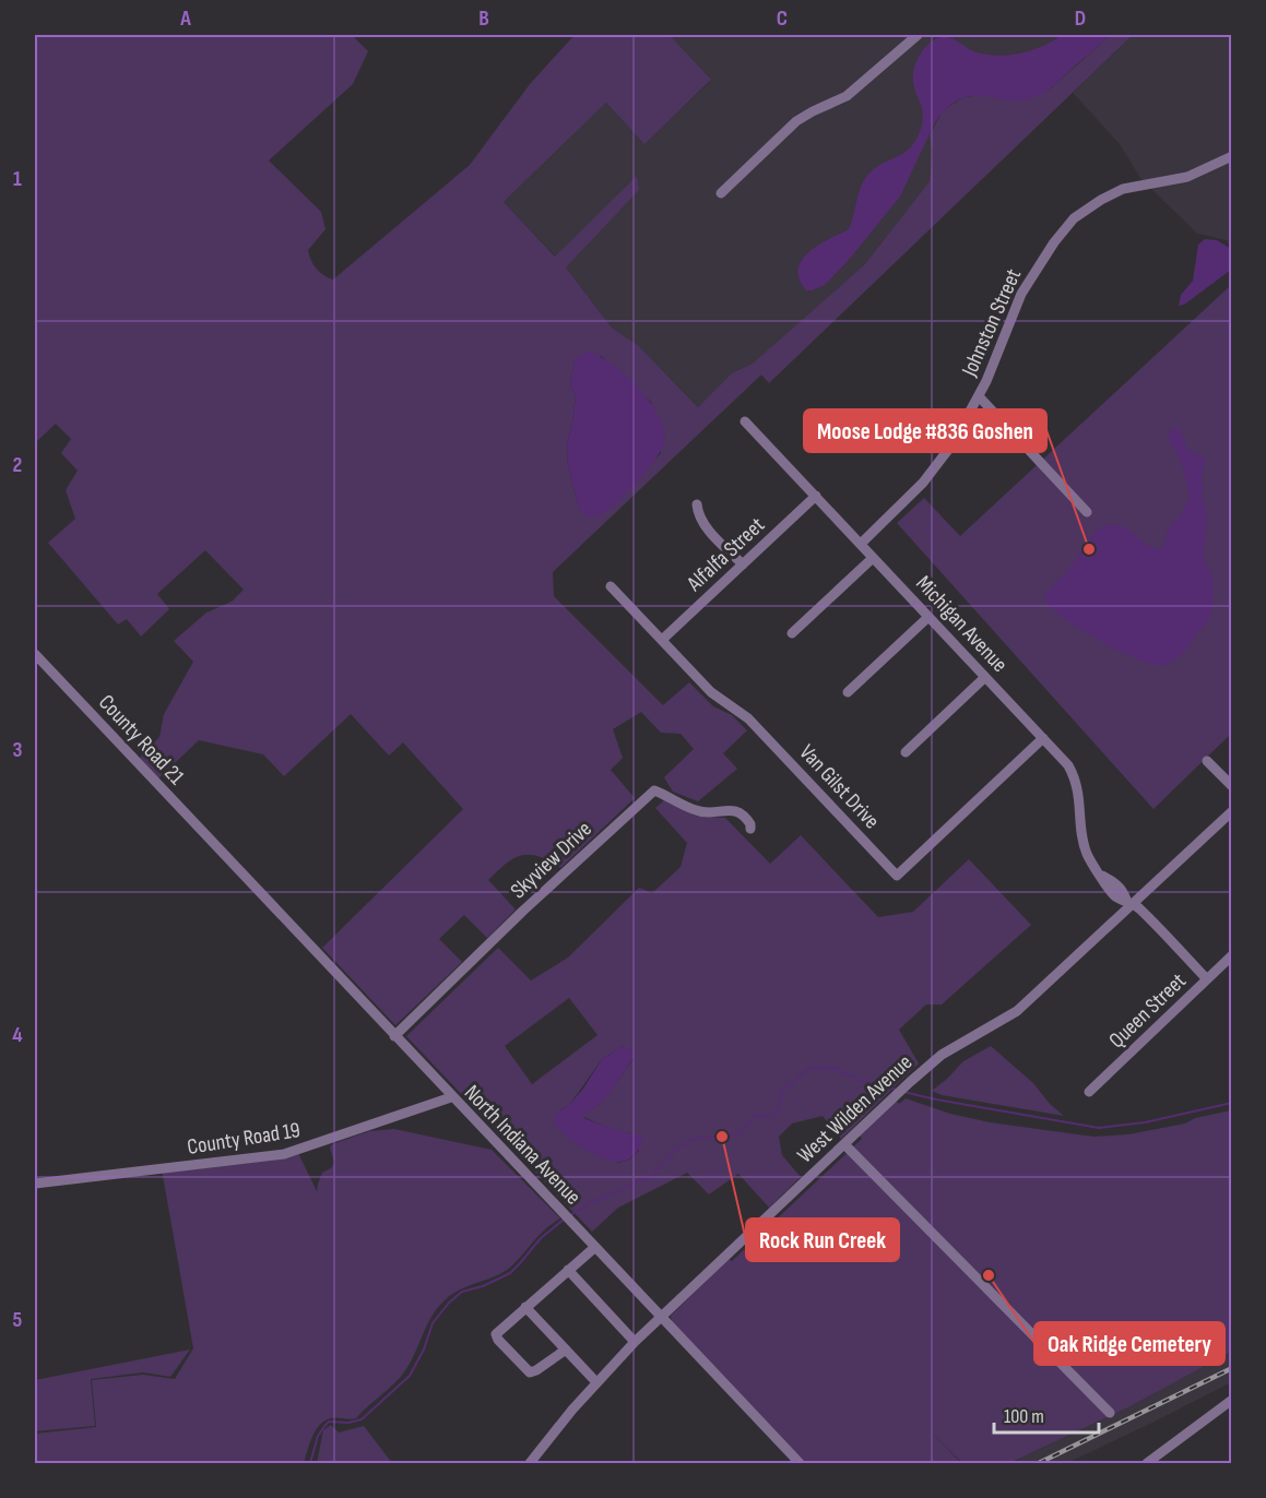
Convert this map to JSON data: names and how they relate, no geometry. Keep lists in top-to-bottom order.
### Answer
{
  "streets": {
    "street": [
      "Johnston Street",
      "Alfalfa Street",
      "Michigan Avenue",
      "County Road 21",
      "Van Gilst Drive",
      "Skyview Drive",
      "Queen Street",
      "West Wilden Avenue",
      "County Road 19",
      "North Indiana Avenue"
    ]
  },
  "crossings": [
    ["Johnston Street", "Michigan Avenue"],
    ["Alfalfa Street", "Michigan Avenue"],
    ["Alfalfa Street", "Van Gilst Drive"],
    ["Michigan Avenue", "Van Gilst Drive"],
    ["Michigan Avenue", "Queen Street"],
    ["Michigan Avenue", "West Wilden Avenue"],
    ["County Road 21", "North Indiana Avenue"],
    ["Skyview Drive", "North Indiana Avenue"],
    ["West Wilden Avenue", "North Indiana Avenue"],
    ["County Road 19", "North Indiana Avenue"]
  ],
  "places": ["Moose Lodge #836 Goshen", "Rock Run Creek", "Oak Ridge Cemetery"],
  "scale_bar": "100 m",
  "grid": {
    "columns": [
      "A",
      "B",
      "C",
      "D"
    ],
    "rows": [
      "1",
      "2",
      "3",
      "4",
      "5"
    ]
  }
}
